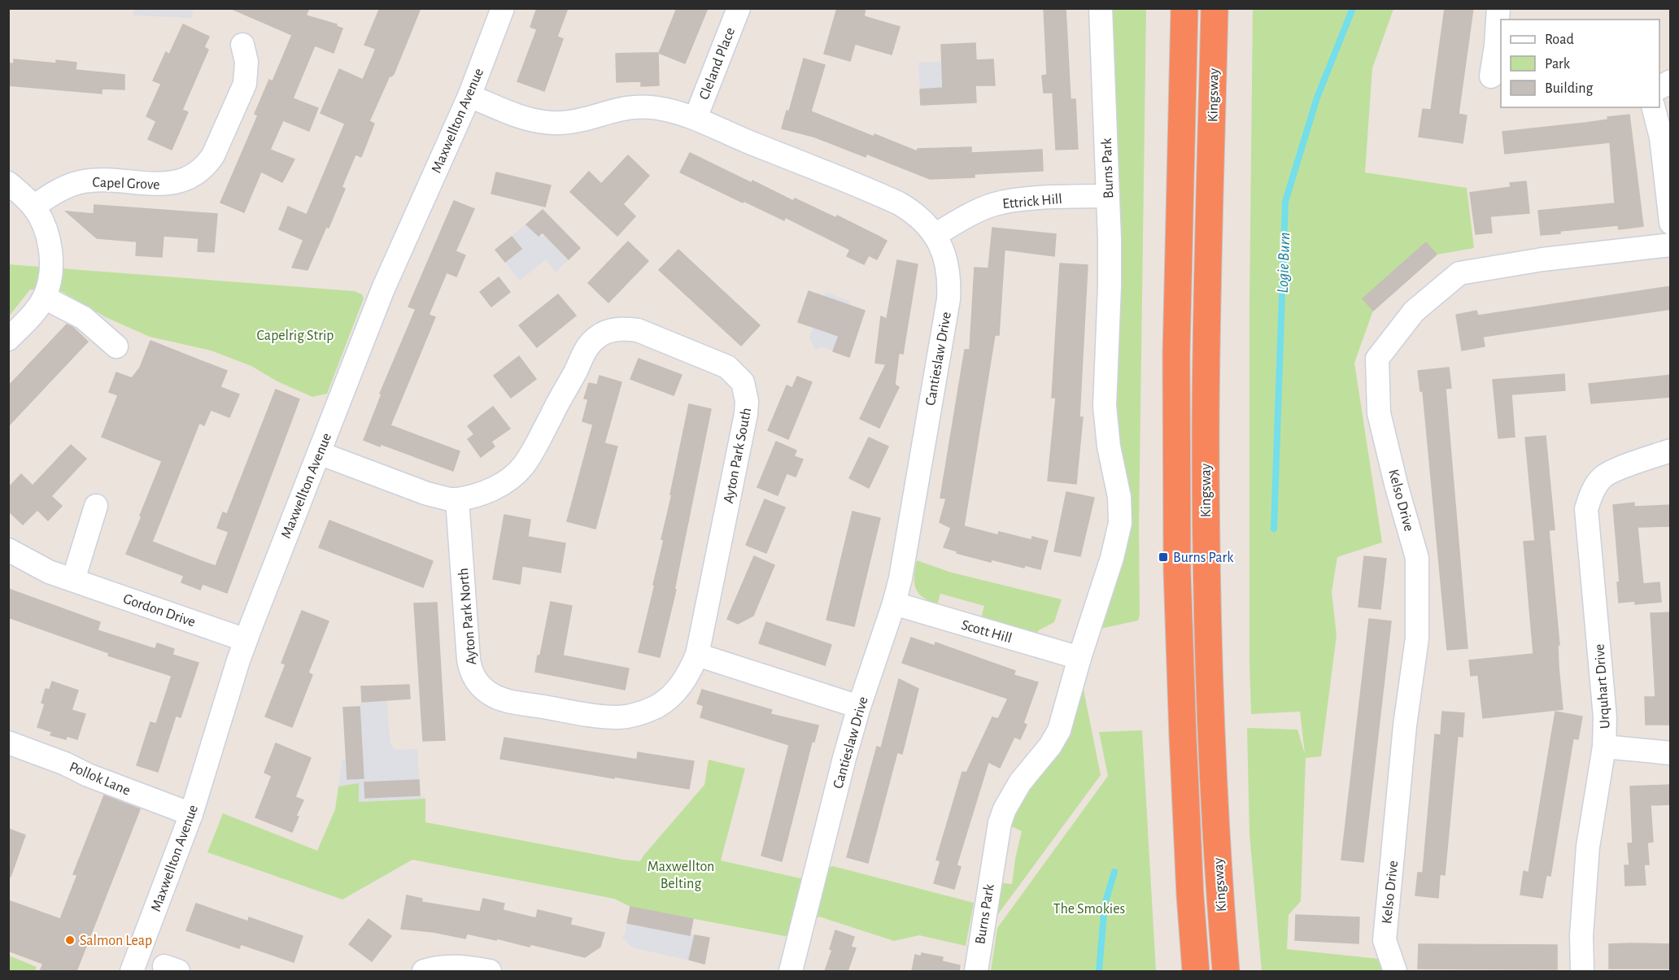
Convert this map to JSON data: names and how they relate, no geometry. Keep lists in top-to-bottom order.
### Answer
{
  "streets": {
    "highway": ["Kingsway"],
    "street": [
      "Cleland Place",
      "Maxwellton Avenue",
      "Burns Park",
      "Capel Grove",
      "Ettrick Hill",
      "Cantieslaw Drive",
      "Ayton Park South",
      "Kelso Drive",
      "Gordon Drive",
      "Ayton Park North",
      "Scott Hill",
      "Urquhart Drive",
      "Pollok Lane"
    ]
  },
  "crossings": [
    ["Cleland Place", "Cantieslaw Drive"],
    ["Maxwellton Avenue", "Cantieslaw Drive"],
    ["Maxwellton Avenue", "Gordon Drive"],
    ["Maxwellton Avenue", "Pollok Lane"],
    ["Burns Park", "Ettrick Hill"],
    ["Burns Park", "Scott Hill"],
    ["Ettrick Hill", "Cantieslaw Drive"],
    ["Cantieslaw Drive", "Scott Hill"],
    ["Ayton Park South", "Ayton Park North"]
  ],
  "water": ["Logie Burn"],
  "parks": ["Capelrig Strip", "Maxwellton Belting", "The Smokies"],
  "places": {
    "transit": ["Burns Park"],
    "other": ["Salmon Leap"]
  },
  "legend": ["Road", "Park", "Building"]
}
